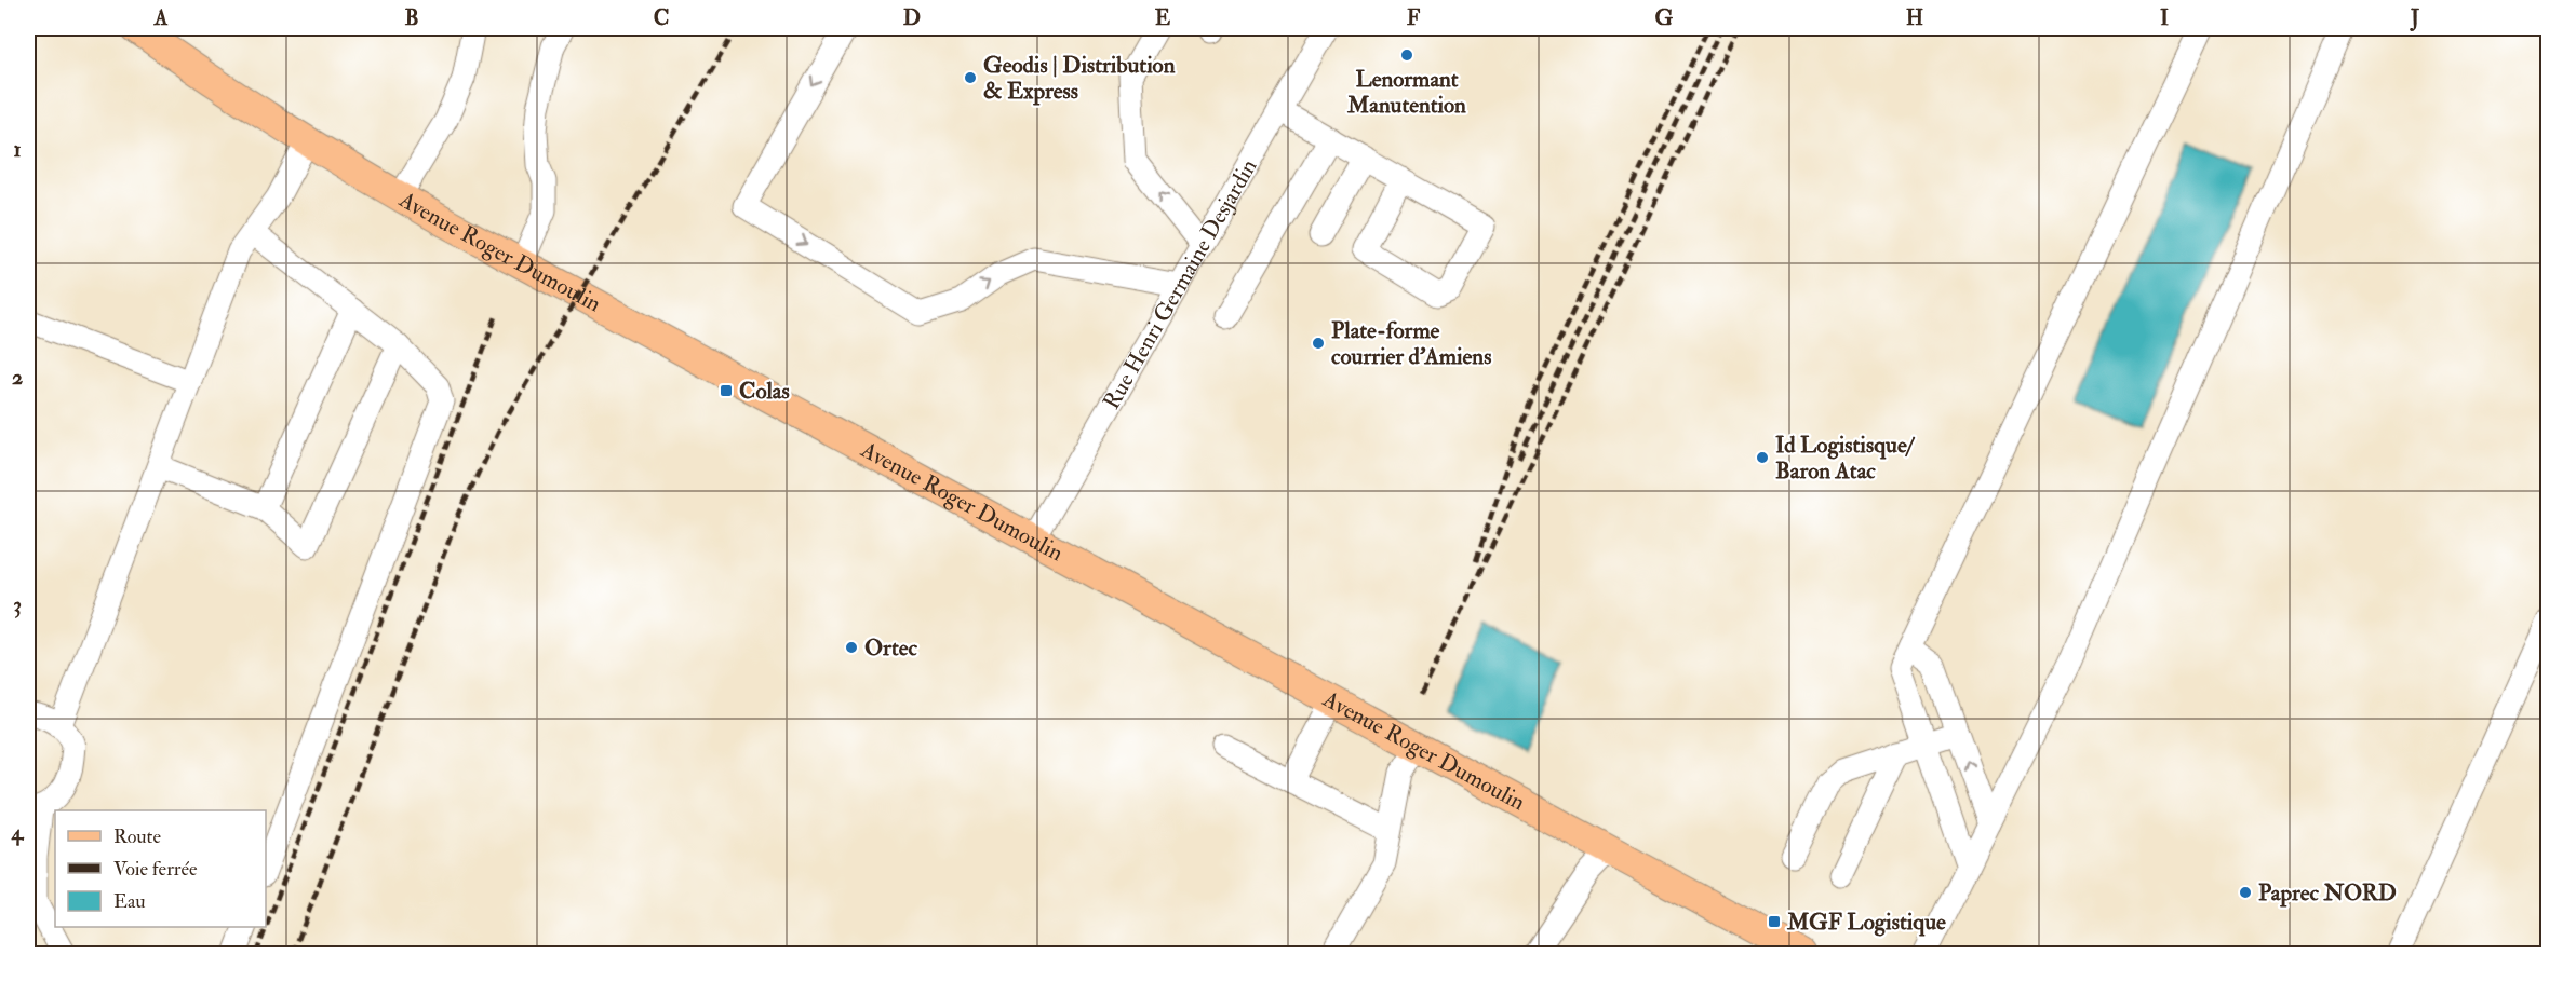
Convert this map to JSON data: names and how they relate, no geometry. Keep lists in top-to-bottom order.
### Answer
{
  "streets": {
    "main road": ["Avenue Roger Dumoulin"],
    "street": ["Rue Henri Germaine Desjardin"]
  },
  "crossings": [
    ["Avenue Roger Dumoulin", "Rue Henri Germaine Desjardin"]
  ],
  "places": {
    "other": [
      "Lenormant Manutention",
      "Geodis | Distribution & Express",
      "Plate-forme courrier d'Amiens",
      "Id Logistisque/ Baron Atac",
      "Ortec",
      "Paprec NORD"
    ],
    "transit": ["Colas", "MGF Logistique"]
  },
  "legend": ["Route", "Voie ferrée", "Eau"],
  "grid": {
    "columns": [
      "A",
      "B",
      "C",
      "D",
      "E",
      "F",
      "G",
      "H",
      "I",
      "J"
    ],
    "rows": [
      "1",
      "2",
      "3",
      "4"
    ]
  }
}
